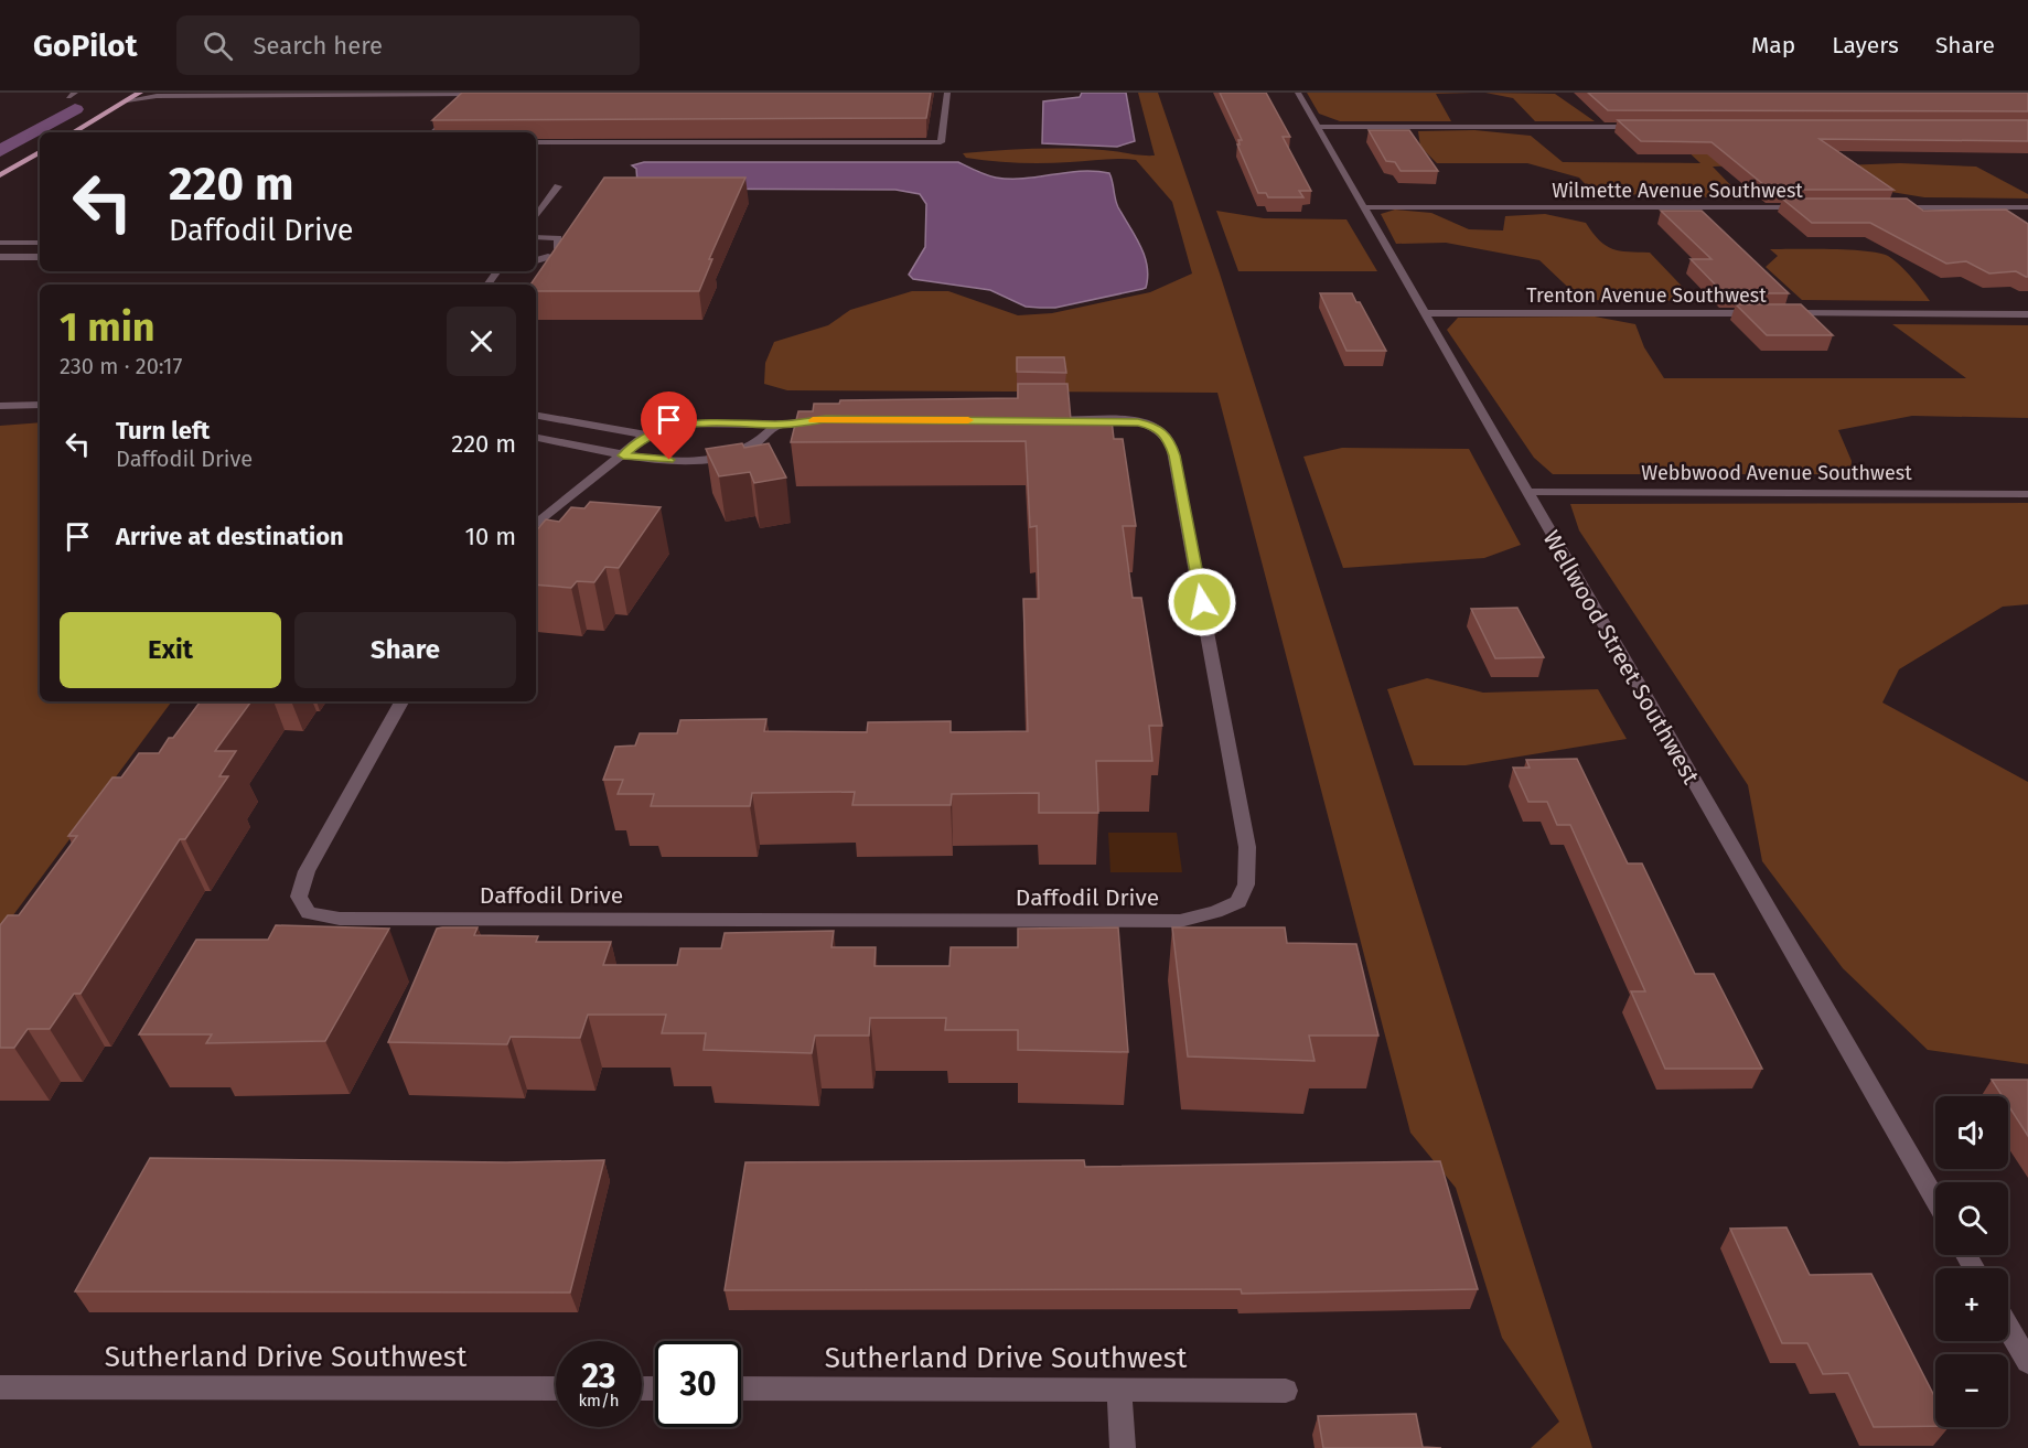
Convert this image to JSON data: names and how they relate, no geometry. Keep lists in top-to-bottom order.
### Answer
{
  "streets": {
    "street": [
      "Wilmette Avenue Southwest",
      "Trenton Avenue Southwest",
      "Webbwood Avenue Southwest",
      "Wellwood Street Southwest",
      "Daffodil Drive",
      "Sutherland Drive Southwest"
    ]
  },
  "crossings": [
    ["Wilmette Avenue Southwest", "Wellwood Street Southwest"],
    ["Trenton Avenue Southwest", "Wellwood Street Southwest"],
    ["Webbwood Avenue Southwest", "Wellwood Street Southwest"]
  ],
  "page": {
    "header": "GoPilot",
    "search": "Search here",
    "nav": ["Map", "Layers", "Share"],
    "turn": ["220 m", "Daffodil Drive"],
    "heading": ["1 min", "230 m · 20:17"],
    "list": [
      {
        "name": "Turn left",
        "note": "Daffodil Drive",
        "value": "220 m"
      },
      {
        "name": "Arrive at destination",
        "value": "10 m"
      }
    ],
    "buttons": ["Exit", "Share"],
    "map_buttons": ["+", "−"],
    "speed": "23 km/h",
    "limit": "30"
  }
}
